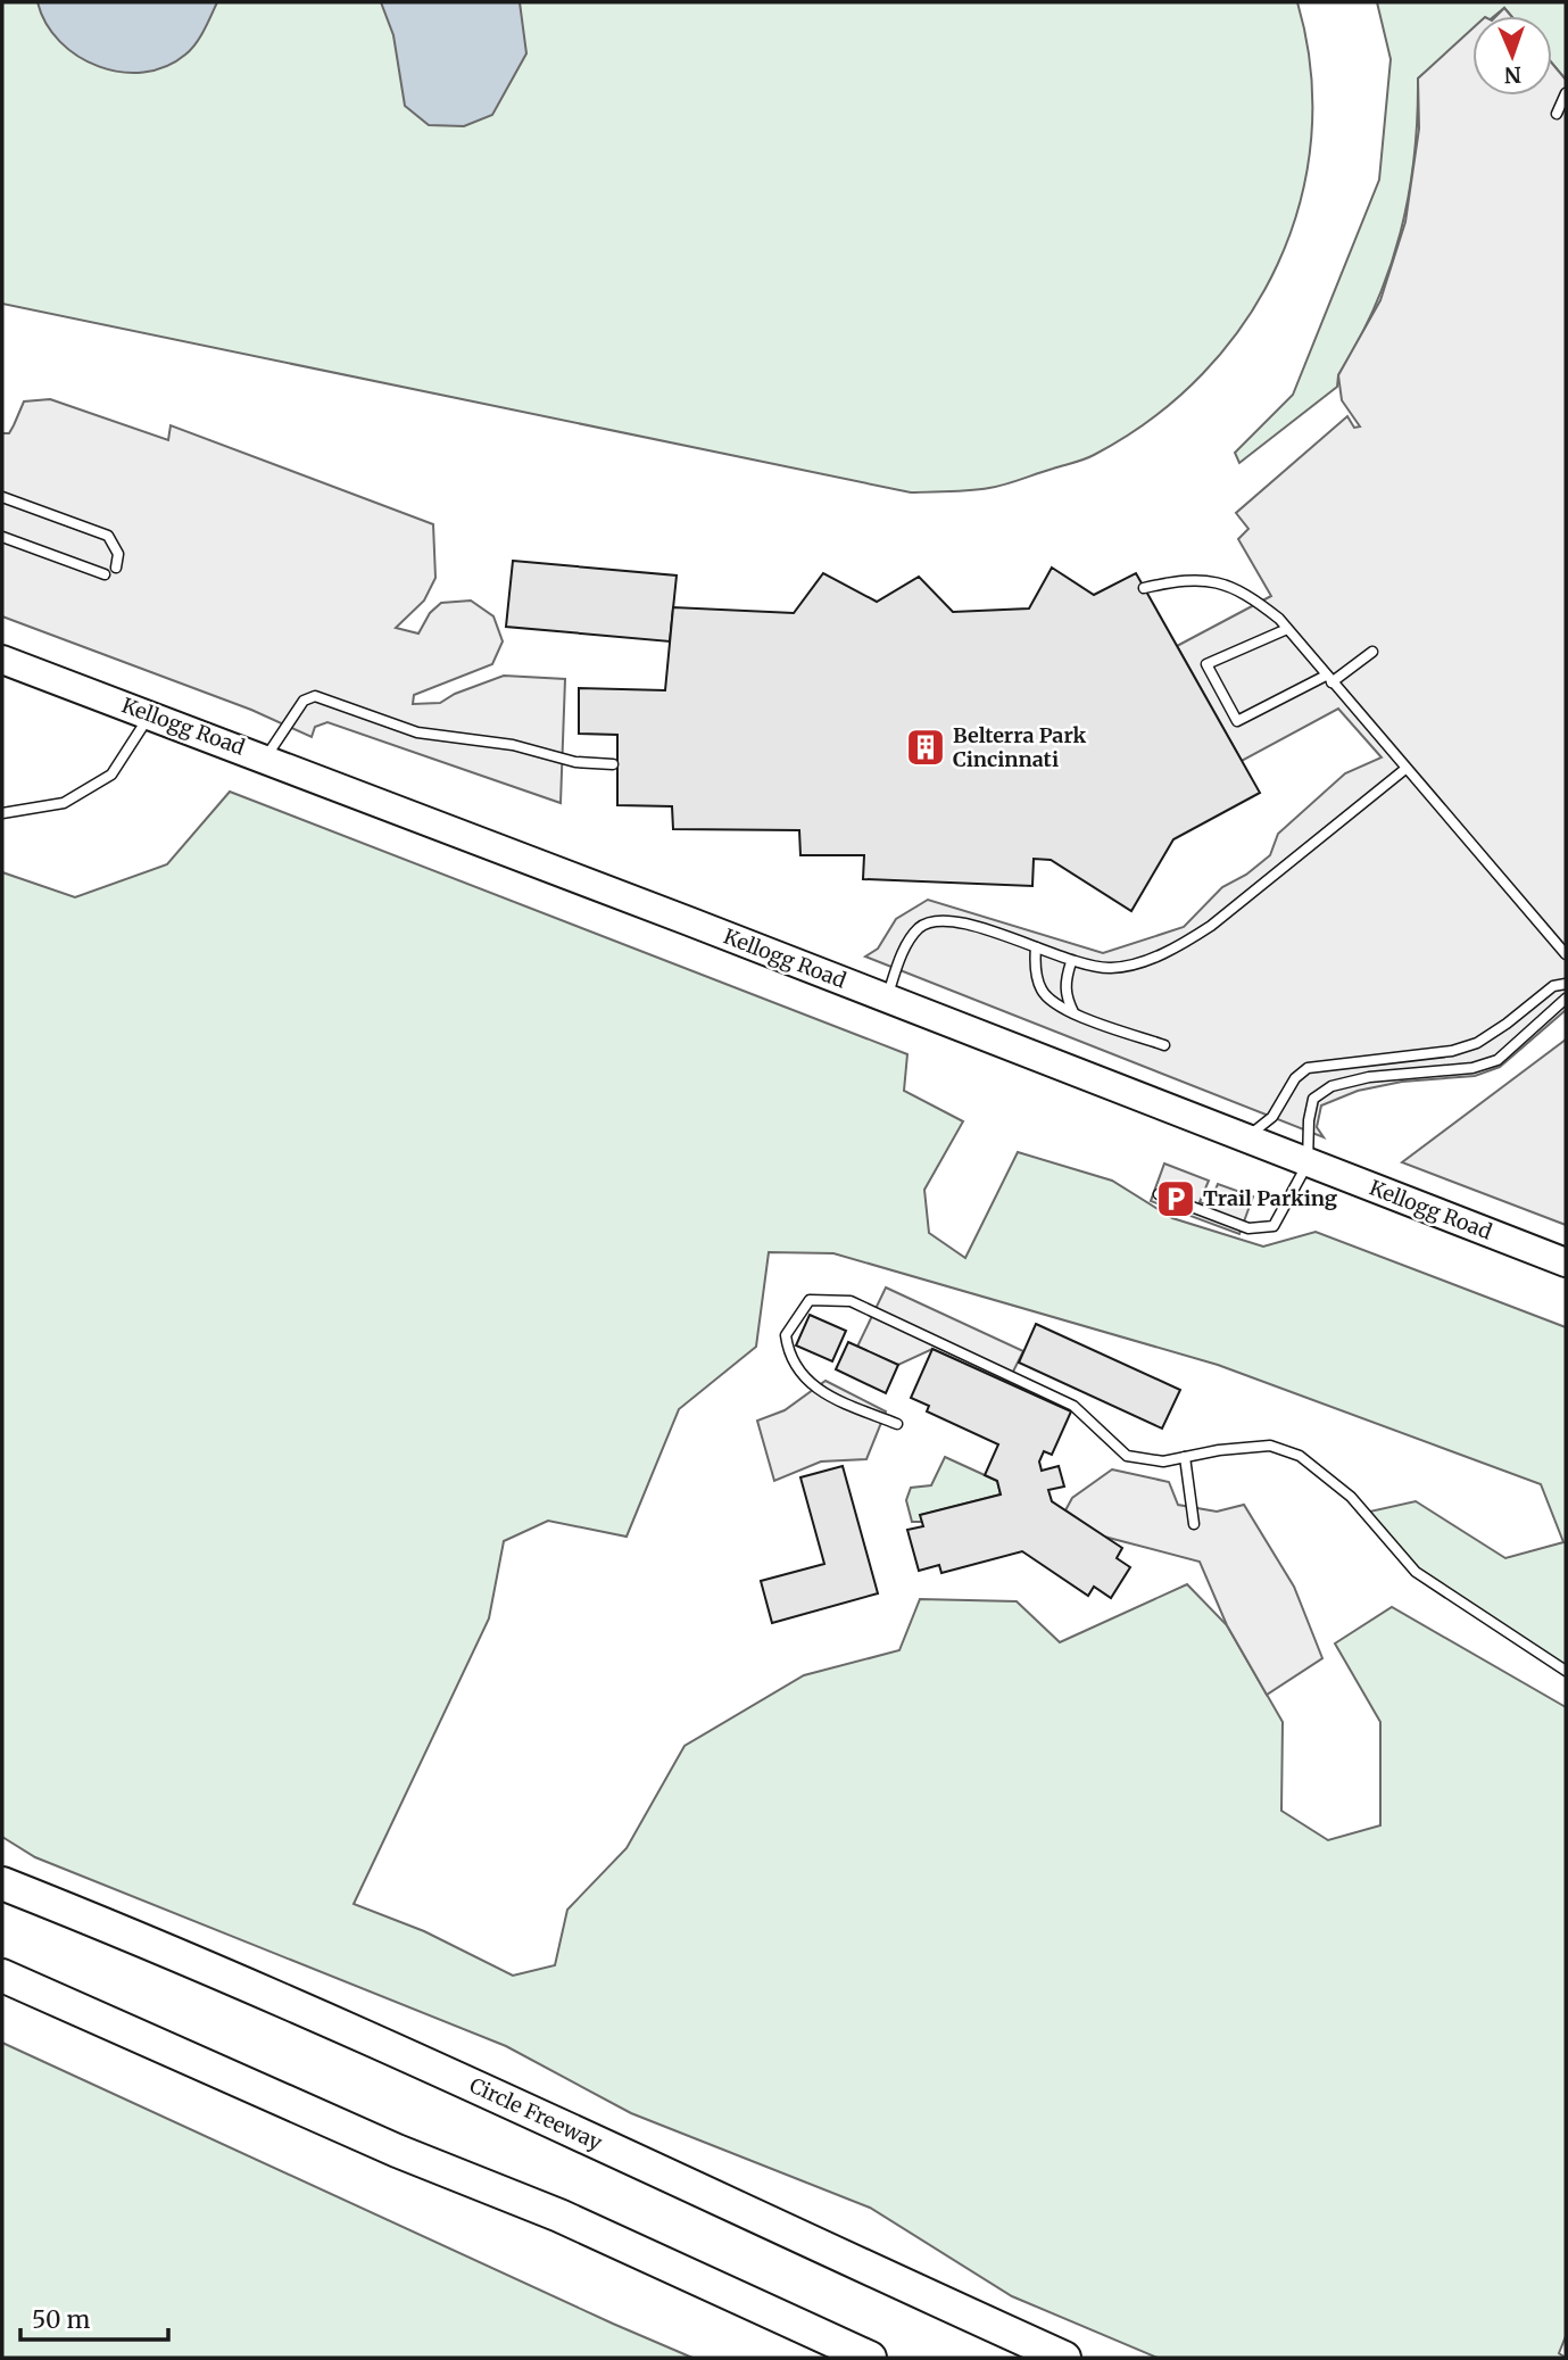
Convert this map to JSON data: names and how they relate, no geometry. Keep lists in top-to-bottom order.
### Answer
{
  "streets": {
    "highway": ["Circle Freeway"],
    "main road": ["Kellogg Road"]
  },
  "places": {
    "building": ["Belterra Park Cincinnati"],
    "parking": ["Trail Parking"]
  },
  "scale_bar": "50 m",
  "north": "bottom"
}
